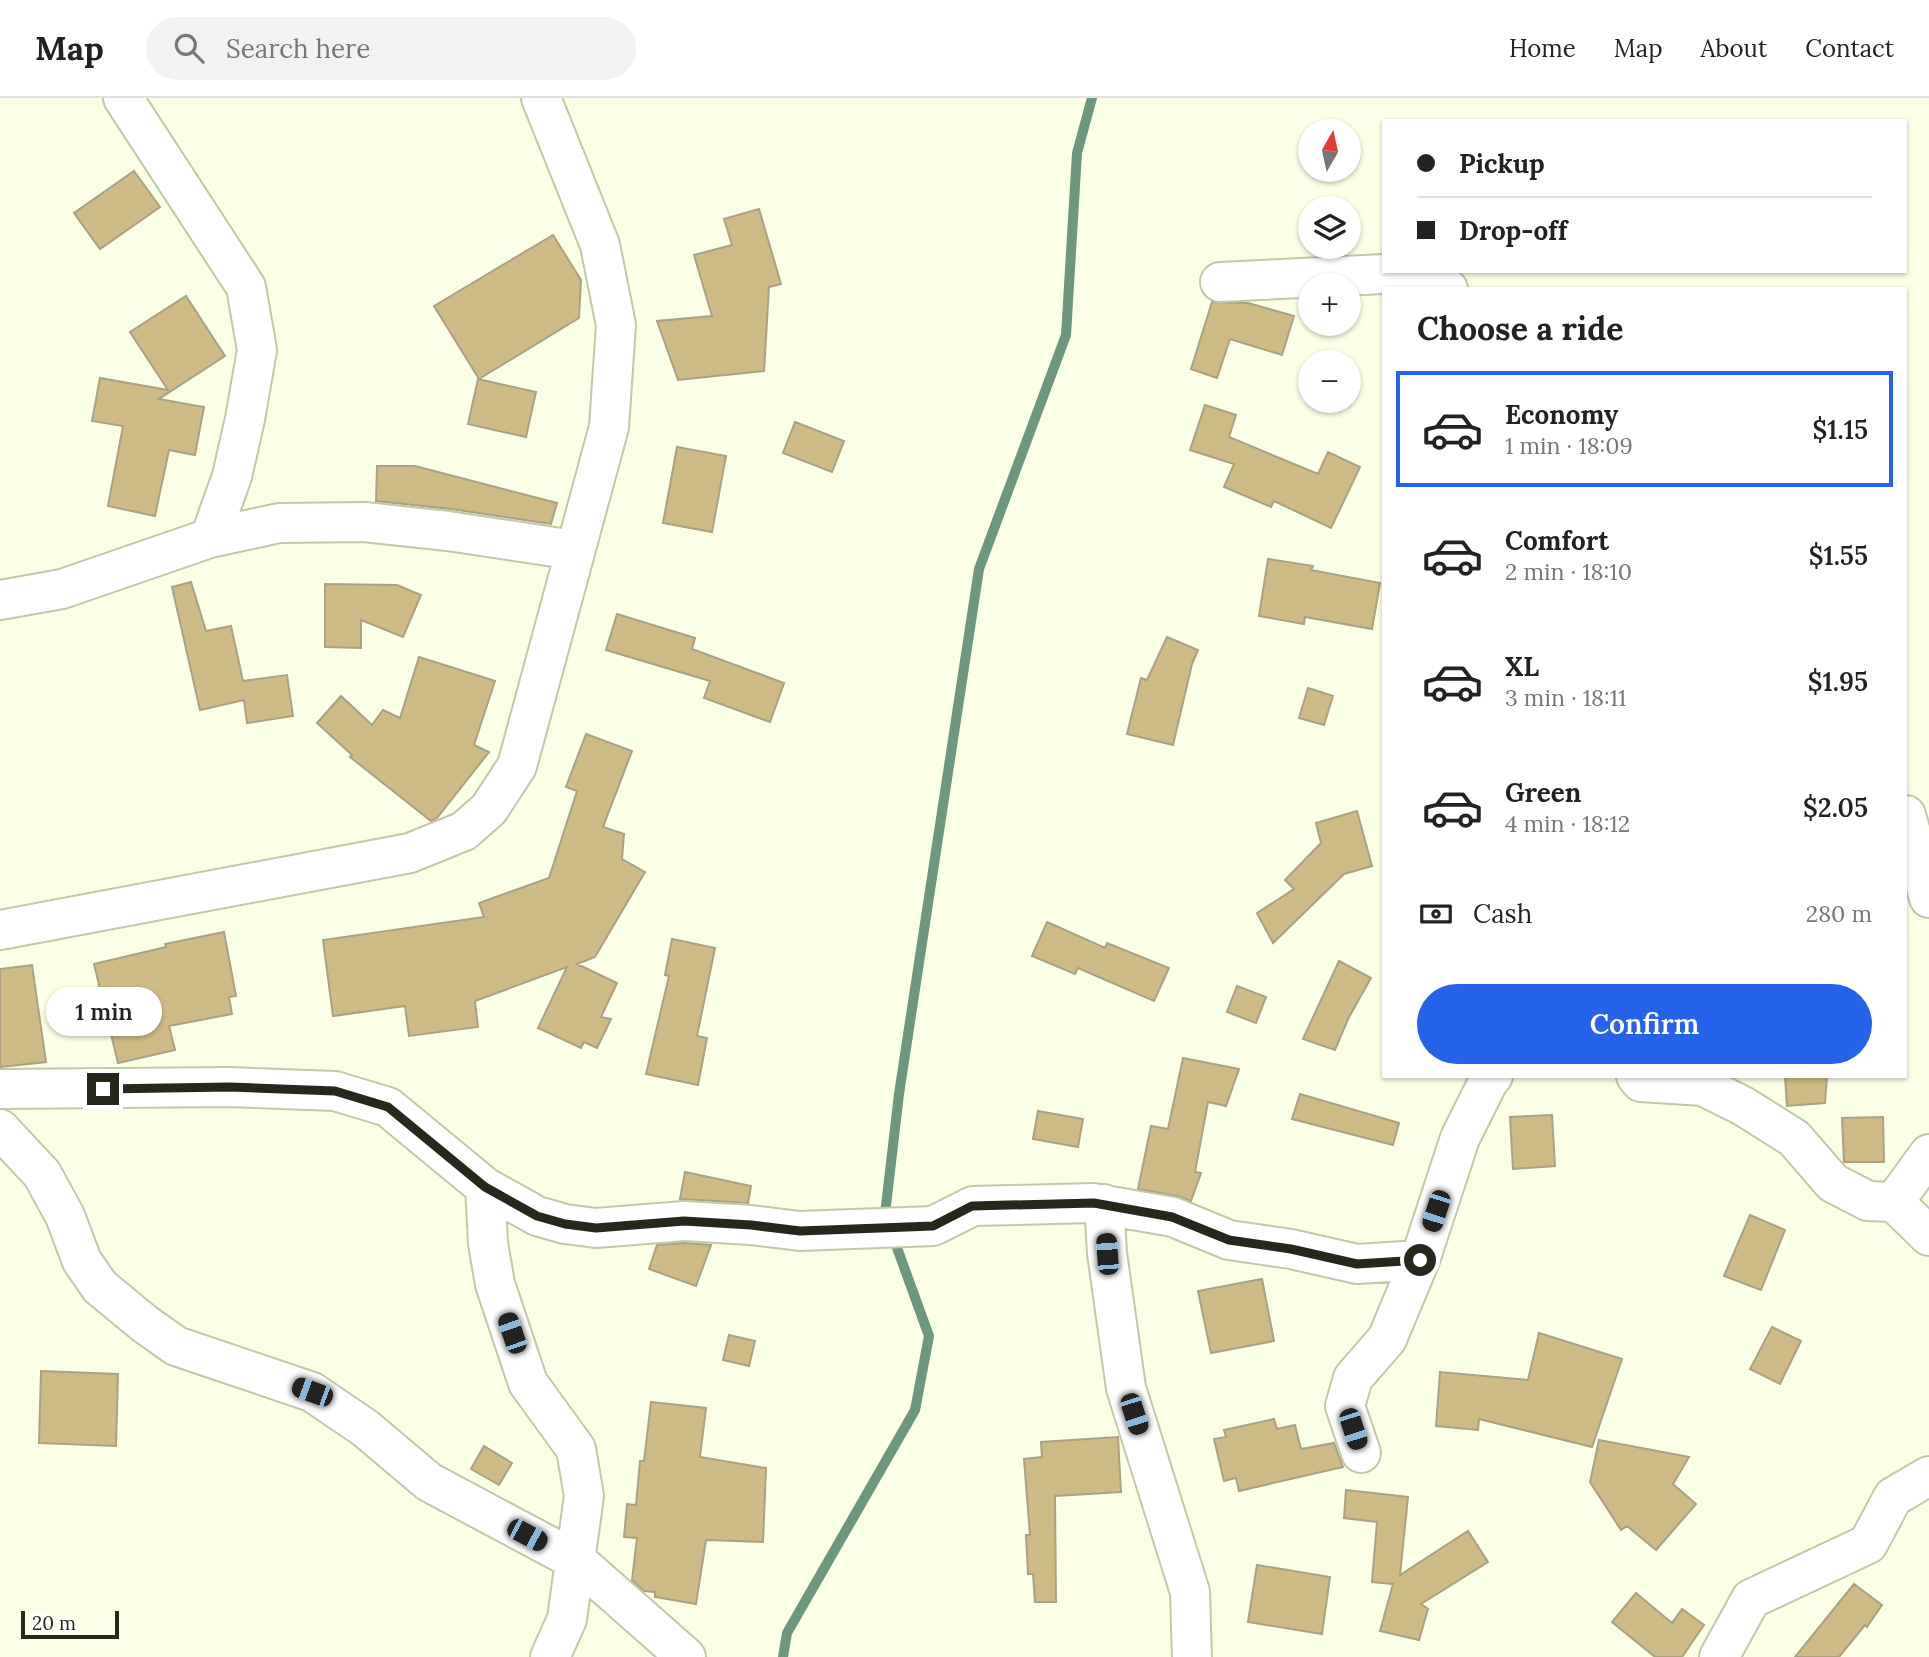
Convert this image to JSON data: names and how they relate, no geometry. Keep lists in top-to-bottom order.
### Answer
{
  "scale_bar": "20 m",
  "north": "top",
  "page": {
    "header": "Map",
    "search": "Search here",
    "nav": [
      "Home",
      "Map",
      "About",
      "Contact"
    ],
    "map_buttons": ["+", "−"],
    "banner": ["Pickup", "Drop-off"],
    "heading": "Choose a ride",
    "list": [
      {
        "name": "Economy",
        "note": "1 min · 18:09",
        "value": "$1.15"
      },
      {
        "name": "Comfort",
        "note": "2 min · 18:10",
        "value": "$1.55"
      },
      {
        "name": "XL",
        "note": "3 min · 18:11",
        "value": "$1.95"
      },
      {
        "name": "Green",
        "note": "4 min · 18:12",
        "value": "$2.05"
      }
    ],
    "pay": ["Cash", "280 m"],
    "buttons": "Confirm",
    "bubble": "1 min",
    "scale": "20 m"
  }
}
